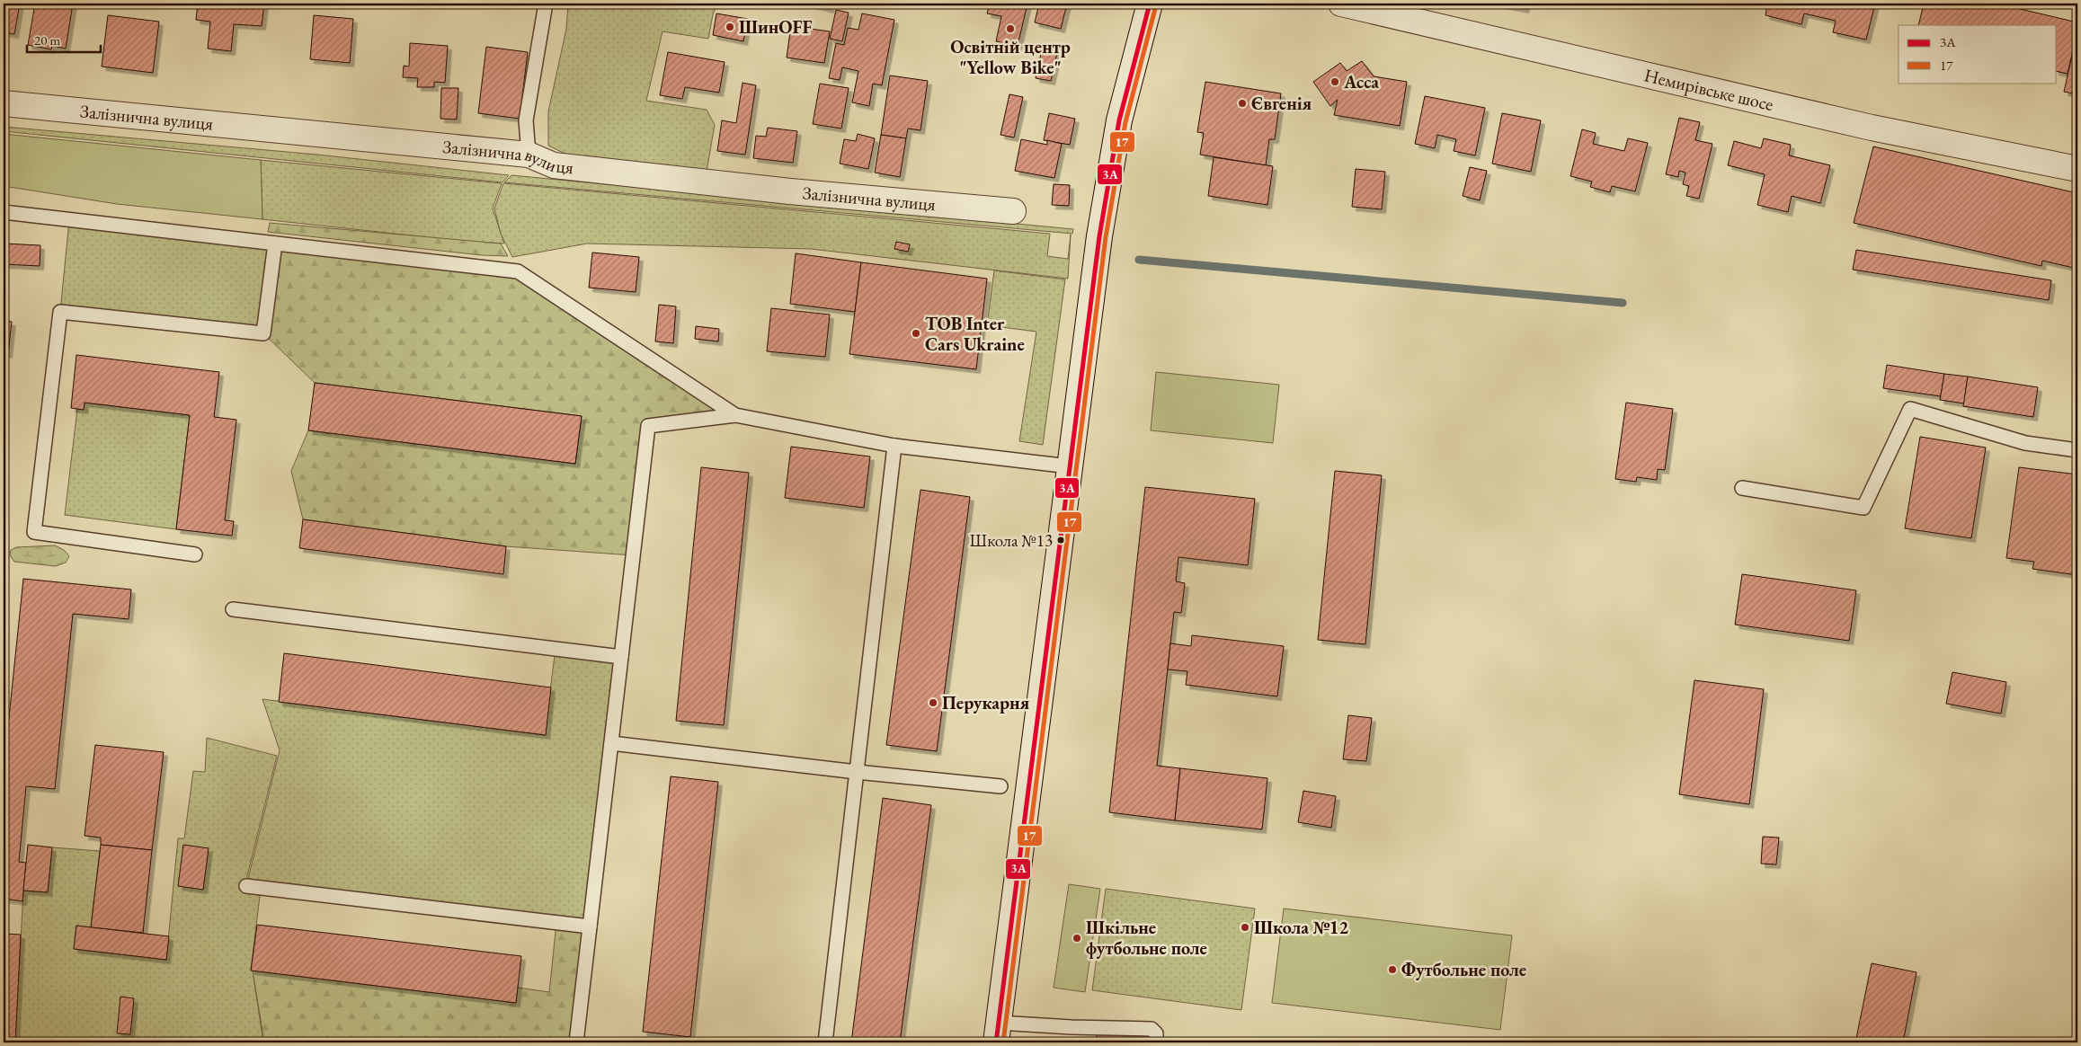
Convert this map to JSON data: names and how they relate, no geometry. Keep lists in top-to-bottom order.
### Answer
{
  "streets": {
    "street": ["Немирівське шосе", "Залізнична вулиця"]
  },
  "places": [
    "ШинOFF",
    "Освітній центр \"Yellow Bike\"",
    "Асса",
    "Євгенія",
    "ТОВ Inter Cars Ukraine",
    "Школа №13",
    "Перукарня",
    "Школа №12",
    "Шкільне футбольне поле",
    "Футбольне поле"
  ],
  "lines": ["transit line 3А", "transit line 17"],
  "legend": ["3А", "17"],
  "scale_bar": "20 m"
}
